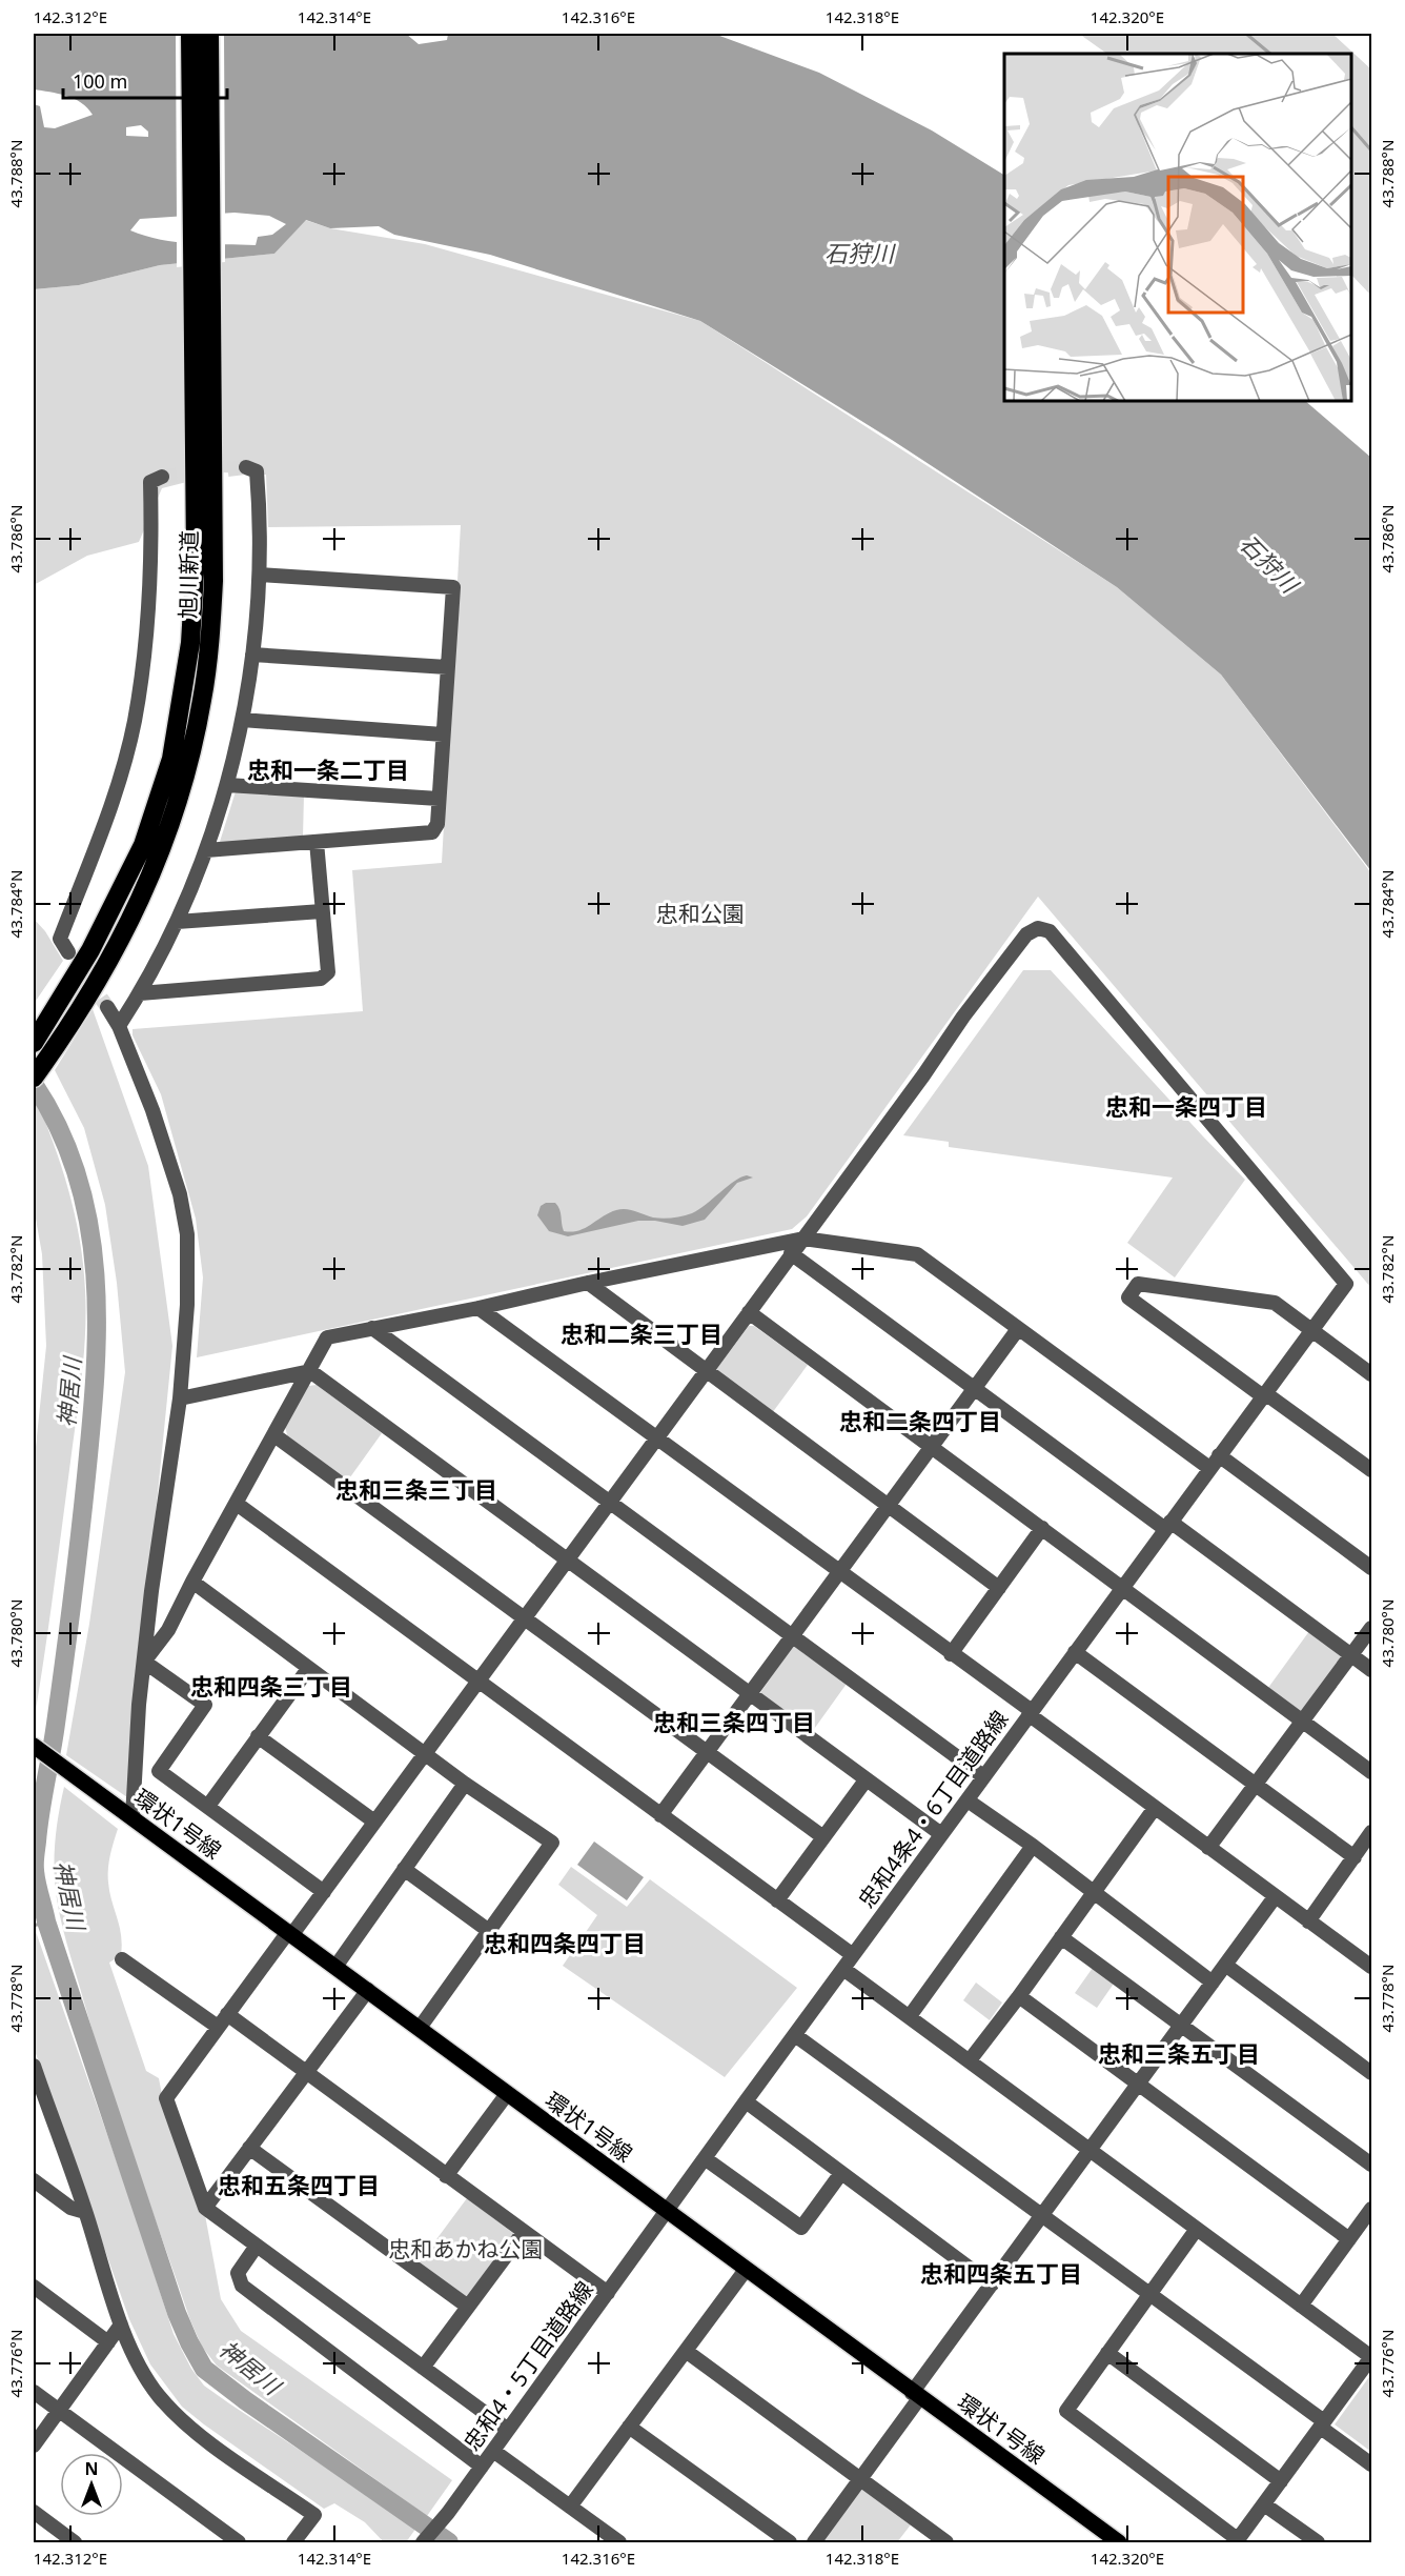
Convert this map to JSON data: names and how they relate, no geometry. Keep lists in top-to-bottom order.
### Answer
{
  "streets": {
    "highway": ["旭川新道"],
    "main road": ["環状1号線"],
    "street": ["忠和4条4・6丁目道路線", "忠和4・5丁目道路線"]
  },
  "crossings": [
    ["忠和4条4・6丁目道路線", "環状1号線"],
    ["忠和4条4・6丁目道路線", "忠和4・5丁目道路線"],
    ["環状1号線", "忠和4・5丁目道路線"]
  ],
  "districts": [
    "忠和一条二丁目",
    "忠和一条四丁目",
    "忠和二条三丁目",
    "忠和二条四丁目",
    "忠和三条三丁目",
    "忠和四条三丁目",
    "忠和三条四丁目",
    "忠和四条四丁目",
    "忠和三条五丁目",
    "忠和五条四丁目",
    "忠和四条五丁目"
  ],
  "water": ["石狩川", "神居川"],
  "parks": ["忠和公園", "忠和あかね公園"],
  "scale_bar": "100 m",
  "north": "top",
  "coordinates": [
    "142.312°E",
    "142.314°E",
    "142.316°E",
    "142.318°E",
    "142.320°E",
    "43.788°N",
    "43.786°N",
    "43.784°N",
    "43.782°N",
    "43.780°N",
    "43.778°N",
    "43.776°N"
  ]
}
